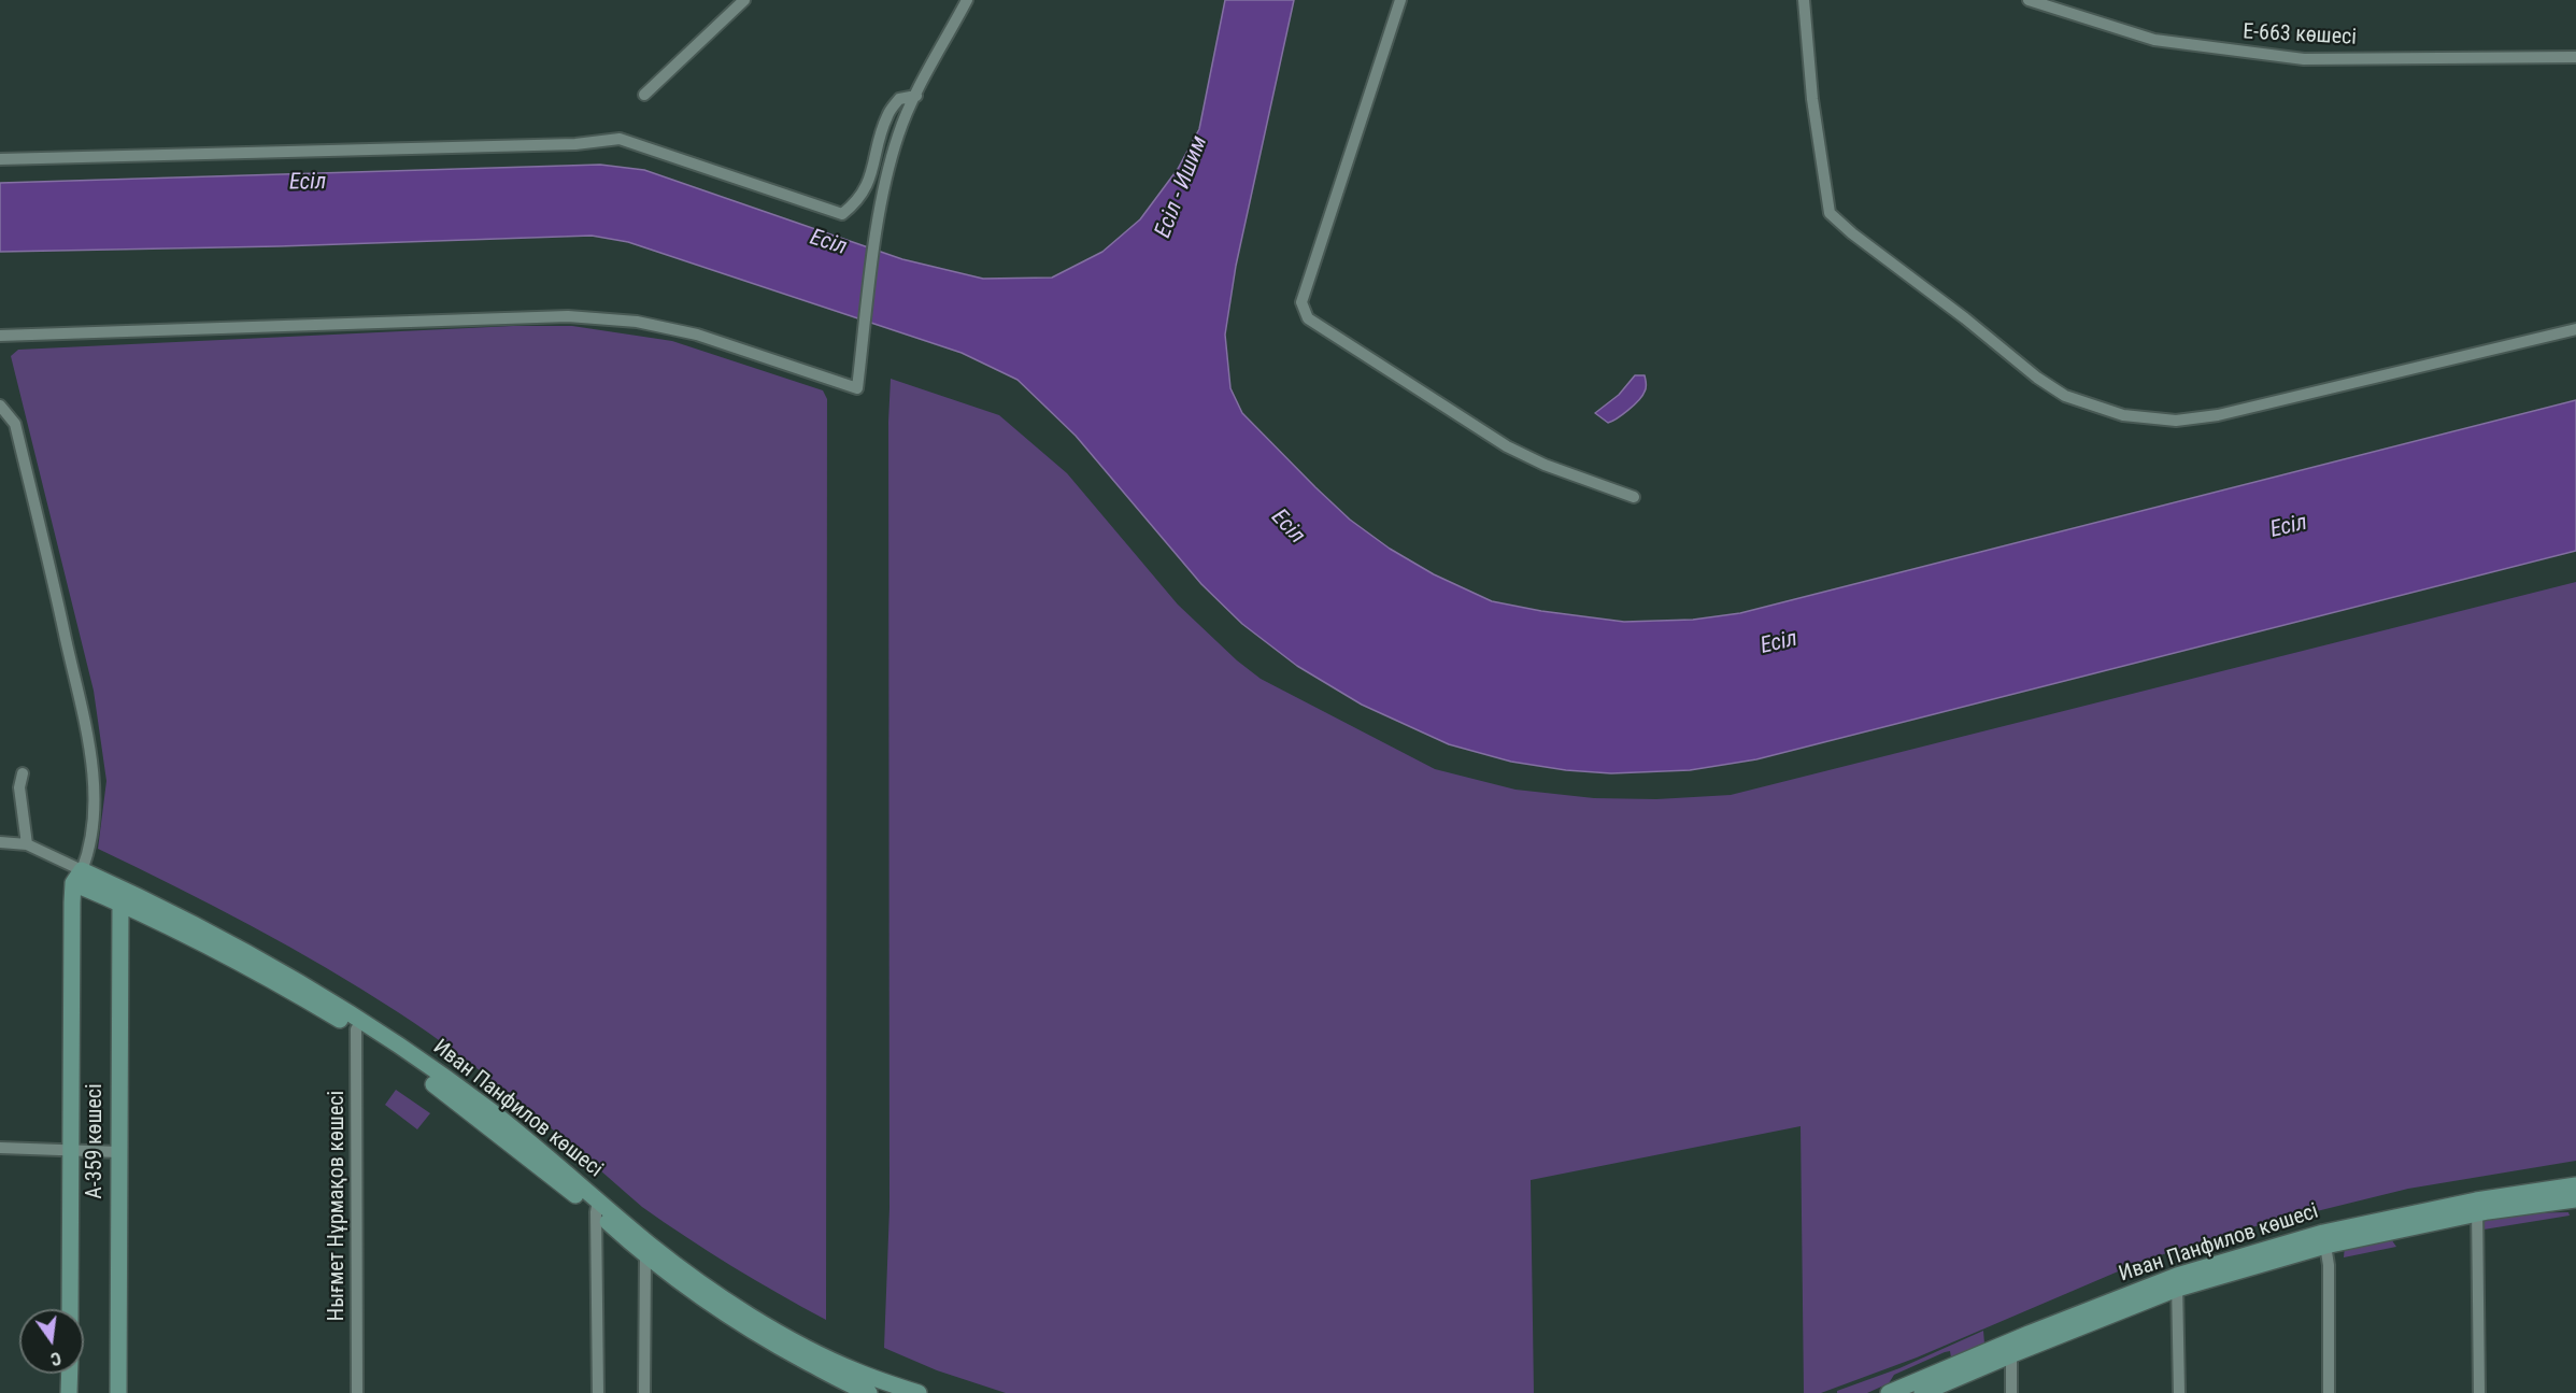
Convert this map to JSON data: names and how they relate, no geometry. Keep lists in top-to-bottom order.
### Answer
{
  "streets": {
    "street": [
      "Е-663 көшесі",
      "Иван Панфилов көшесі",
      "А-359 көшесі",
      "Нығмет Нұрмақов көшесі"
    ]
  },
  "crossings": [
    ["Иван Панфилов көшесі", "А-359 көшесі"],
    ["Иван Панфилов көшесі", "Нығмет Нұрмақов көшесі"]
  ],
  "water": ["Есіл", "Есіл - Ишим"],
  "north": "bottom"
}
